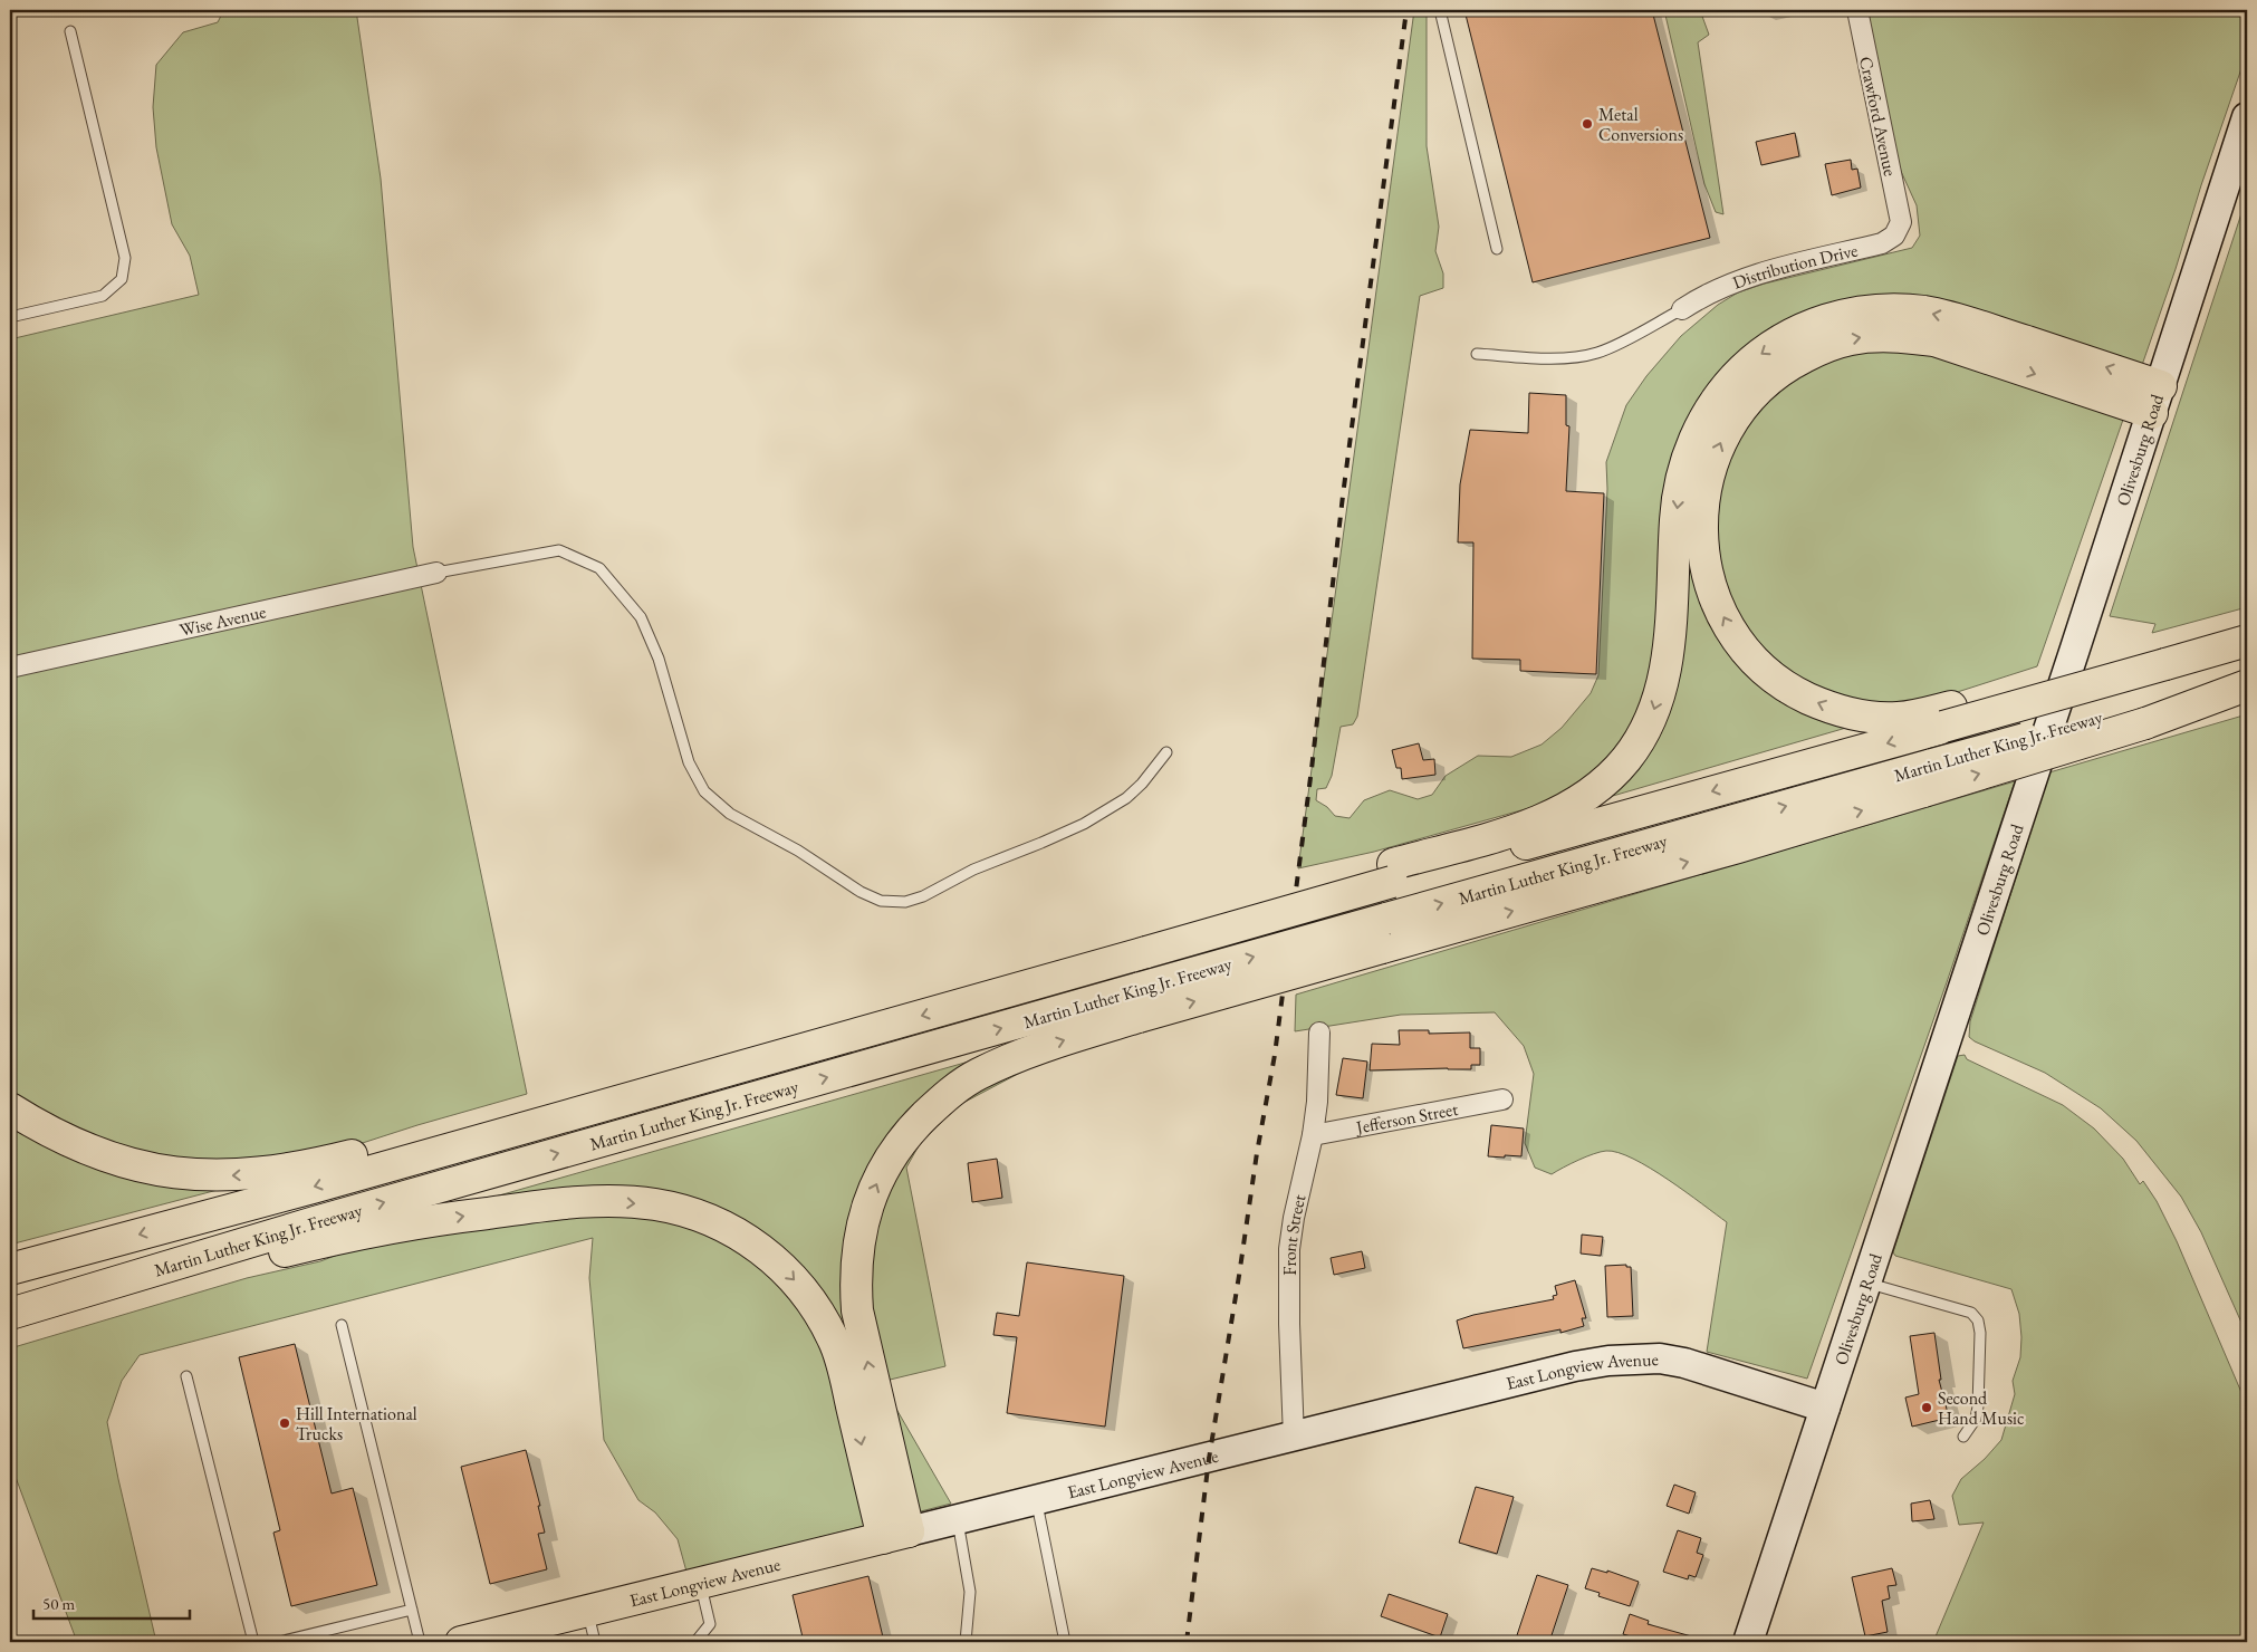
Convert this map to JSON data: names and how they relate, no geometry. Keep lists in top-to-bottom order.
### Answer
{
  "streets": {
    "main road": ["Olivesburg Road", "Martin Luther King Jr. Freeway", "East Longview Avenue"],
    "street": [
      "Crawford Avenue",
      "Distribution Drive",
      "Wise Avenue",
      "Jefferson Street",
      "Front Street"
    ]
  },
  "crossings": [
    ["Crawford Avenue", "Distribution Drive"],
    ["Olivesburg Road", "East Longview Avenue"],
    ["Jefferson Street", "Front Street"],
    ["Front Street", "East Longview Avenue"]
  ],
  "places": ["Metal Conversions", "Second Hand Music", "Hill International Trucks"],
  "scale_bar": "50 m"
}
